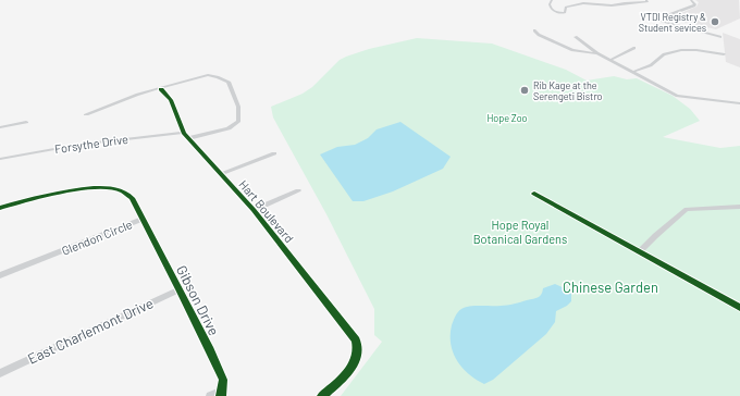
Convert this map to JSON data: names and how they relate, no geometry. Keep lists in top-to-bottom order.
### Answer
{
  "streets": {
    "street": [
      "Forsythe Drive",
      "Hart Boulevard",
      "Glendon Circle",
      "Gibson Drive",
      "East Charlemont Drive"
    ]
  },
  "crossings": [
    ["Forsythe Drive", "Hart Boulevard"],
    ["Glendon Circle", "Gibson Drive"],
    ["Gibson Drive", "East Charlemont Drive"]
  ],
  "parks": ["Hope Zoo", "Hope Royal Botanical Gardens", "Chinese Garden"],
  "places": ["VTDI Registry & Student sevices", "Rib Kage at the Serengeti Bistro"]
}
